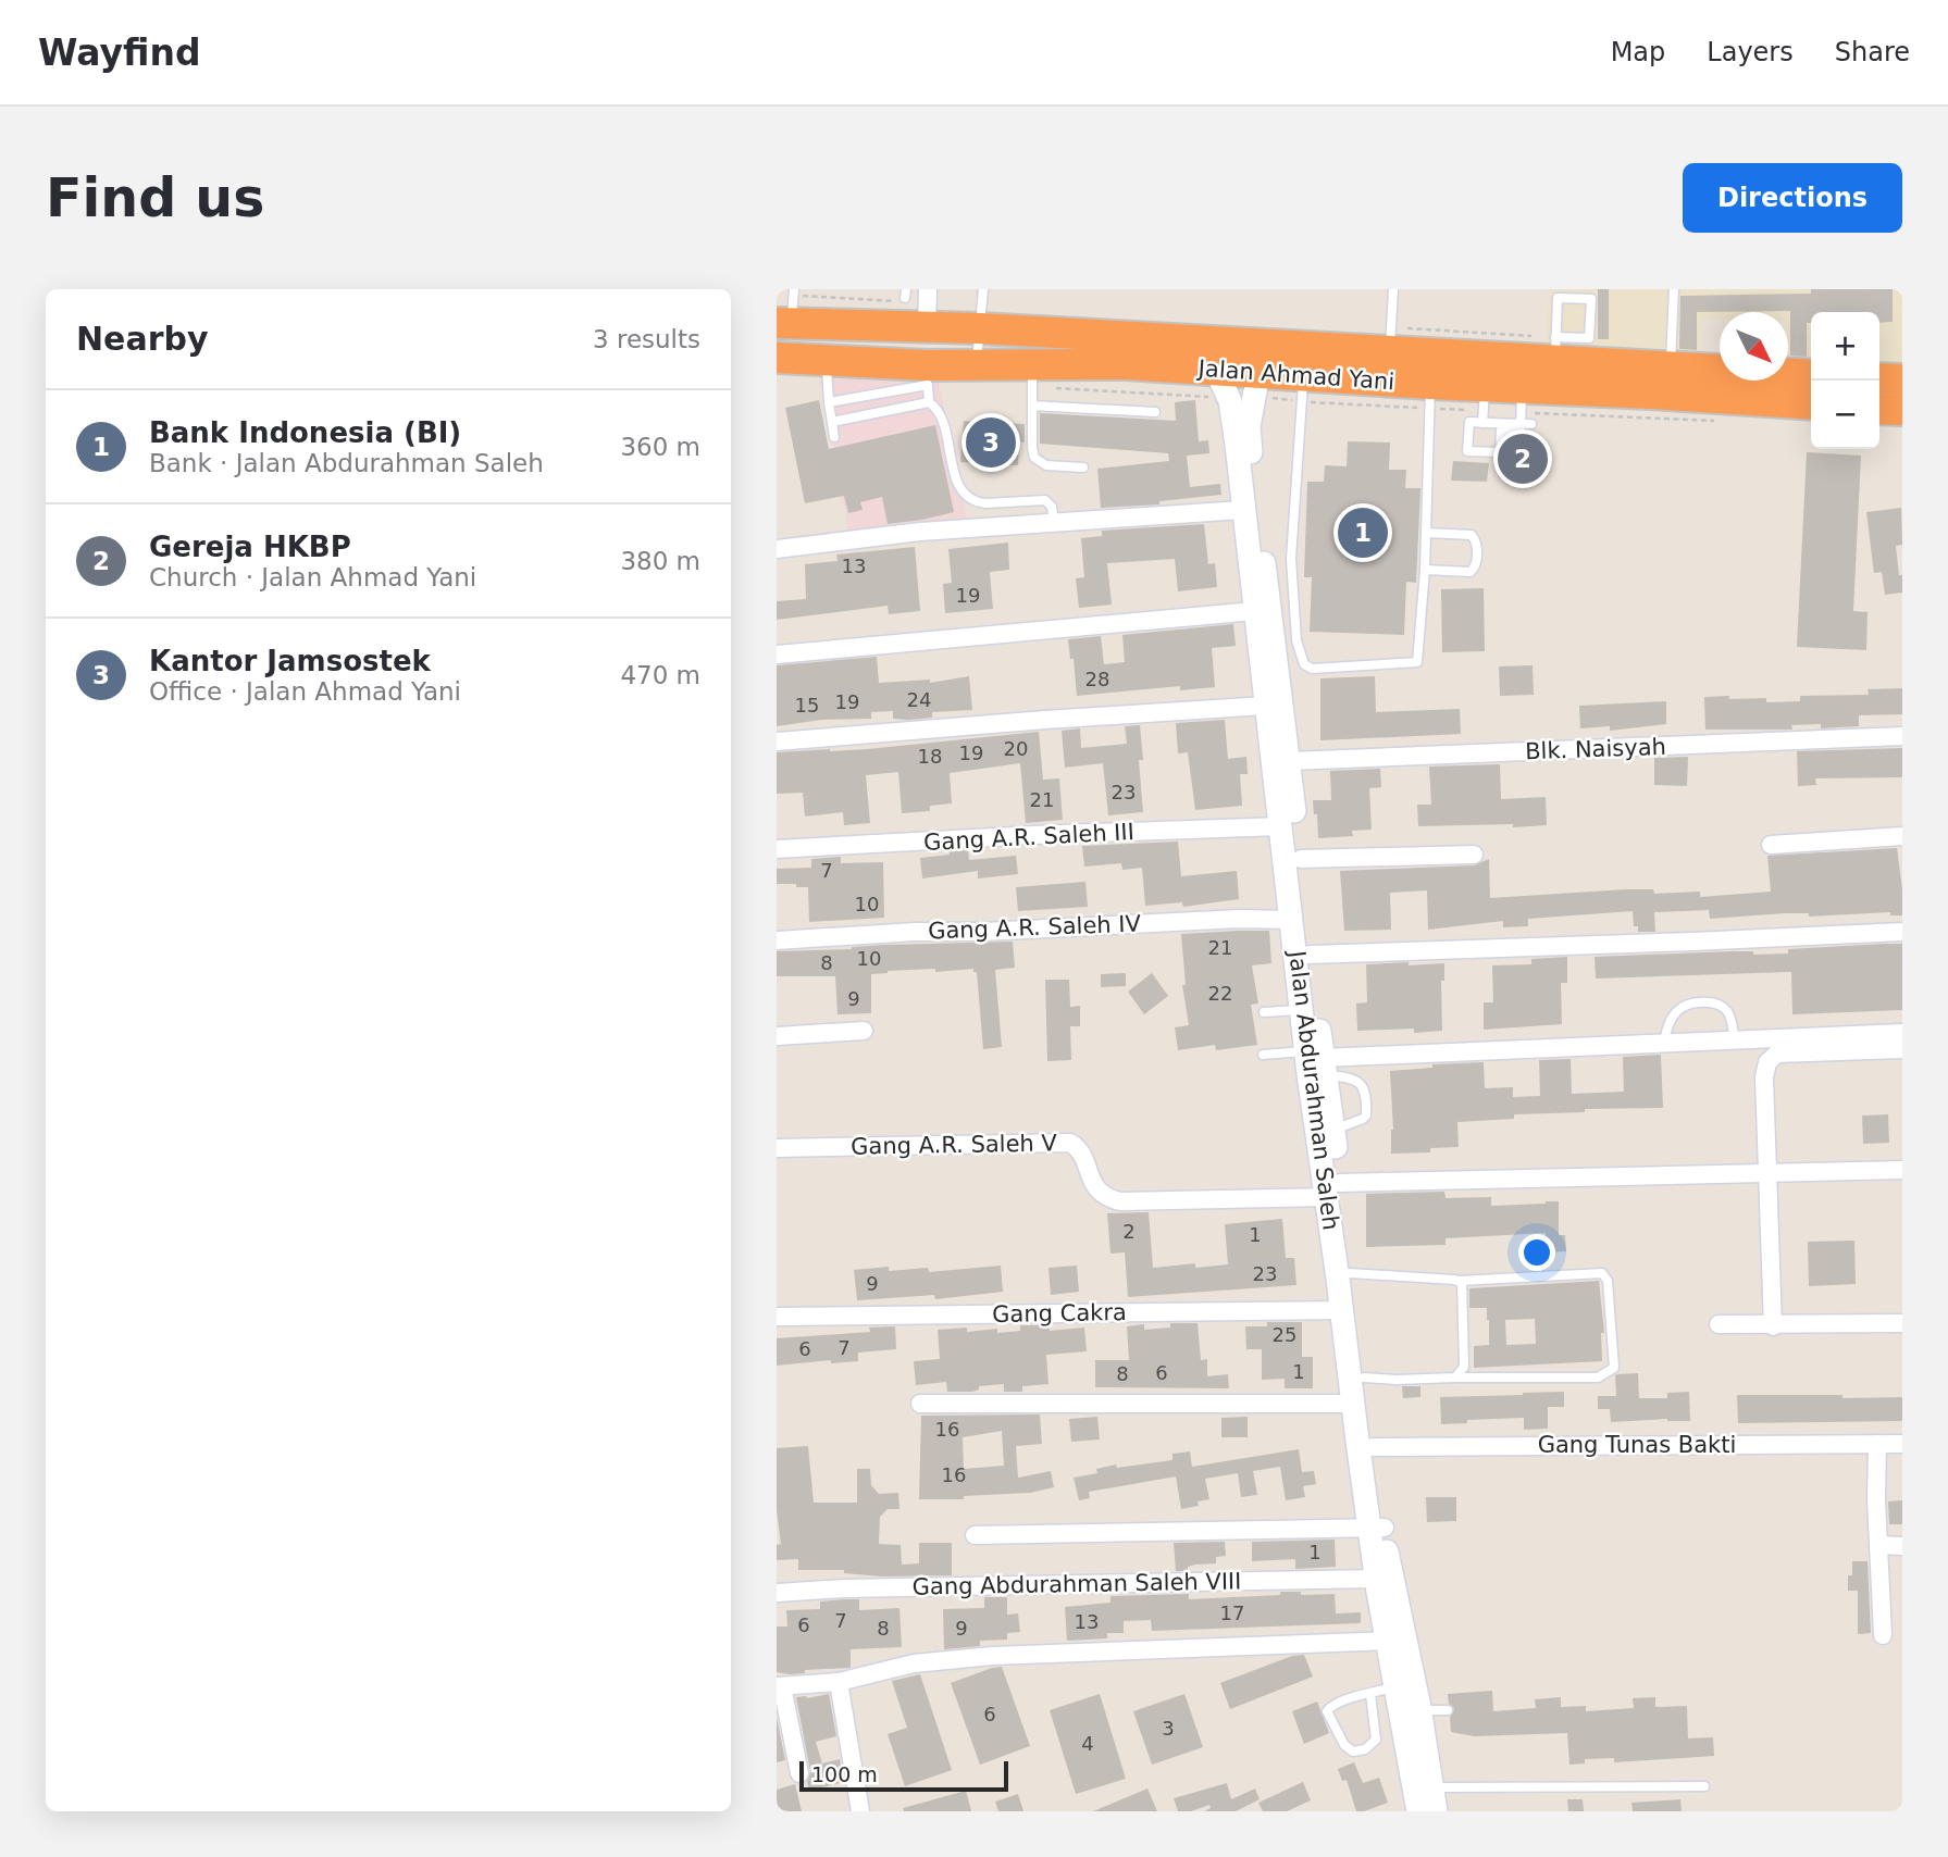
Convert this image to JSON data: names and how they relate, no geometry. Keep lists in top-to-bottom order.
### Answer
{
  "streets": {
    "highway": ["Jalan Ahmad Yani"],
    "street": [
      "Blk. Naisyah",
      "Gang A.R. Saleh III",
      "Gang A.R. Saleh IV",
      "Jalan Abdurahman Saleh",
      "Gang A.R. Saleh V",
      "Gang Cakra",
      "Gang Tunas Bakti",
      "Gang Abdurahman Saleh VIII"
    ]
  },
  "crossings": [
    ["Jalan Ahmad Yani", "Jalan Abdurahman Saleh"],
    ["Blk. Naisyah", "Jalan Abdurahman Saleh"],
    ["Gang A.R. Saleh III", "Jalan Abdurahman Saleh"],
    ["Gang A.R. Saleh IV", "Jalan Abdurahman Saleh"],
    ["Jalan Abdurahman Saleh", "Gang A.R. Saleh V"],
    ["Jalan Abdurahman Saleh", "Gang Cakra"],
    ["Jalan Abdurahman Saleh", "Gang Tunas Bakti"],
    ["Jalan Abdurahman Saleh", "Gang Abdurahman Saleh VIII"]
  ],
  "house_numbers": [
    "13",
    "19",
    "28",
    "24",
    "19",
    "15",
    "20",
    "19",
    "18",
    "23",
    "21",
    "7",
    "10",
    "21",
    "10",
    "8",
    "22",
    "9",
    "2",
    "1",
    "23",
    "9",
    "25",
    "7",
    "6",
    "1",
    "6",
    "8",
    "16",
    "16",
    "1",
    "17",
    "7",
    "13",
    "6",
    "8",
    "9",
    "6",
    "3",
    "4"
  ],
  "scale_bar": "100 m",
  "north": "bottom right",
  "page": {
    "header": "Wayfind",
    "nav": ["Map", "Layers", "Share"],
    "buttons": "Directions",
    "title": "Find us",
    "heading": ["Nearby", "3 results"],
    "map_buttons": ["+", "−"],
    "list": [
      {
        "mark": "1",
        "name": "Bank Indonesia (BI)",
        "note": "Bank · Jalan Abdurahman Saleh",
        "value": "360 m"
      },
      {
        "mark": "2",
        "name": "Gereja HKBP",
        "note": "Church · Jalan Ahmad Yani",
        "value": "380 m"
      },
      {
        "mark": "3",
        "name": "Kantor Jamsostek",
        "note": "Office · Jalan Ahmad Yani",
        "value": "470 m"
      }
    ],
    "pins": ["3", "2", "1"],
    "scale": "100 m"
  }
}
